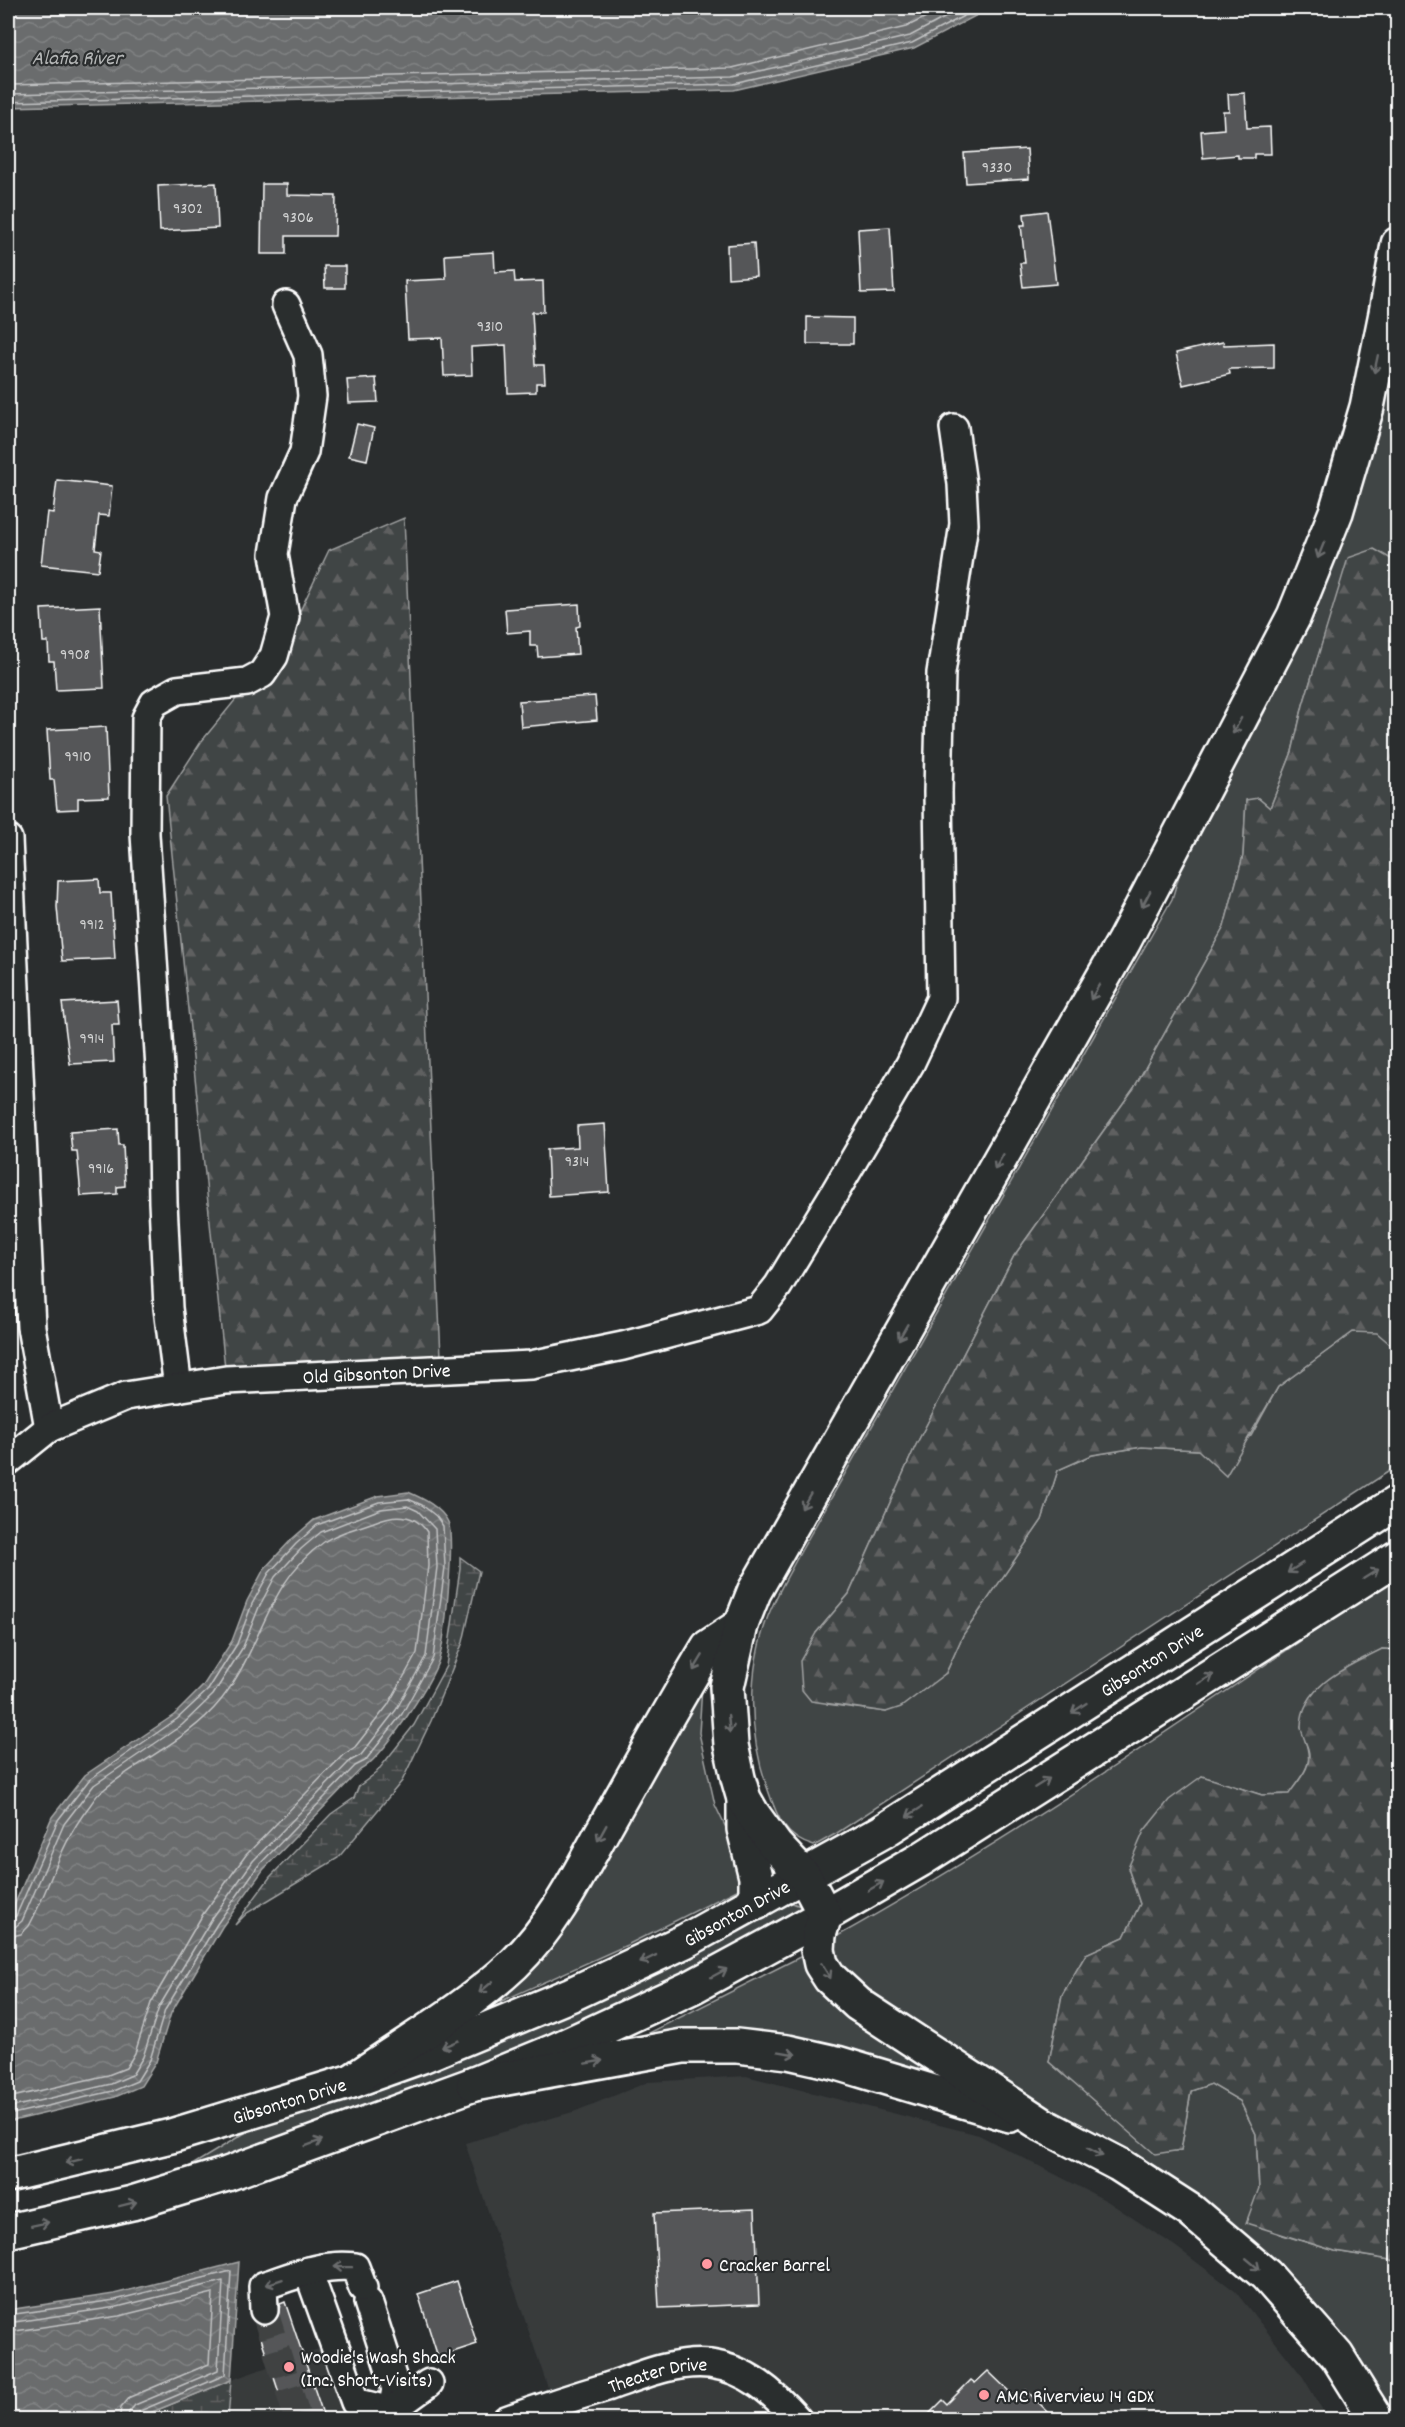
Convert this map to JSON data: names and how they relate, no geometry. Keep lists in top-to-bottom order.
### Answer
{
  "streets": {
    "main road": ["Gibsonton Drive"],
    "street": ["Old Gibsonton Drive", "Theater Drive"]
  },
  "water": ["Alafia River"],
  "places": ["Cracker Barrel", "Woodie's Wash Shack (Inc. Short-Visits)", "AMC Riverview 14 GDX"],
  "house_numbers": [
    "9330",
    "9302",
    "9306",
    "9310",
    "9908",
    "9910",
    "9912",
    "9914",
    "9314",
    "9916"
  ]
}
